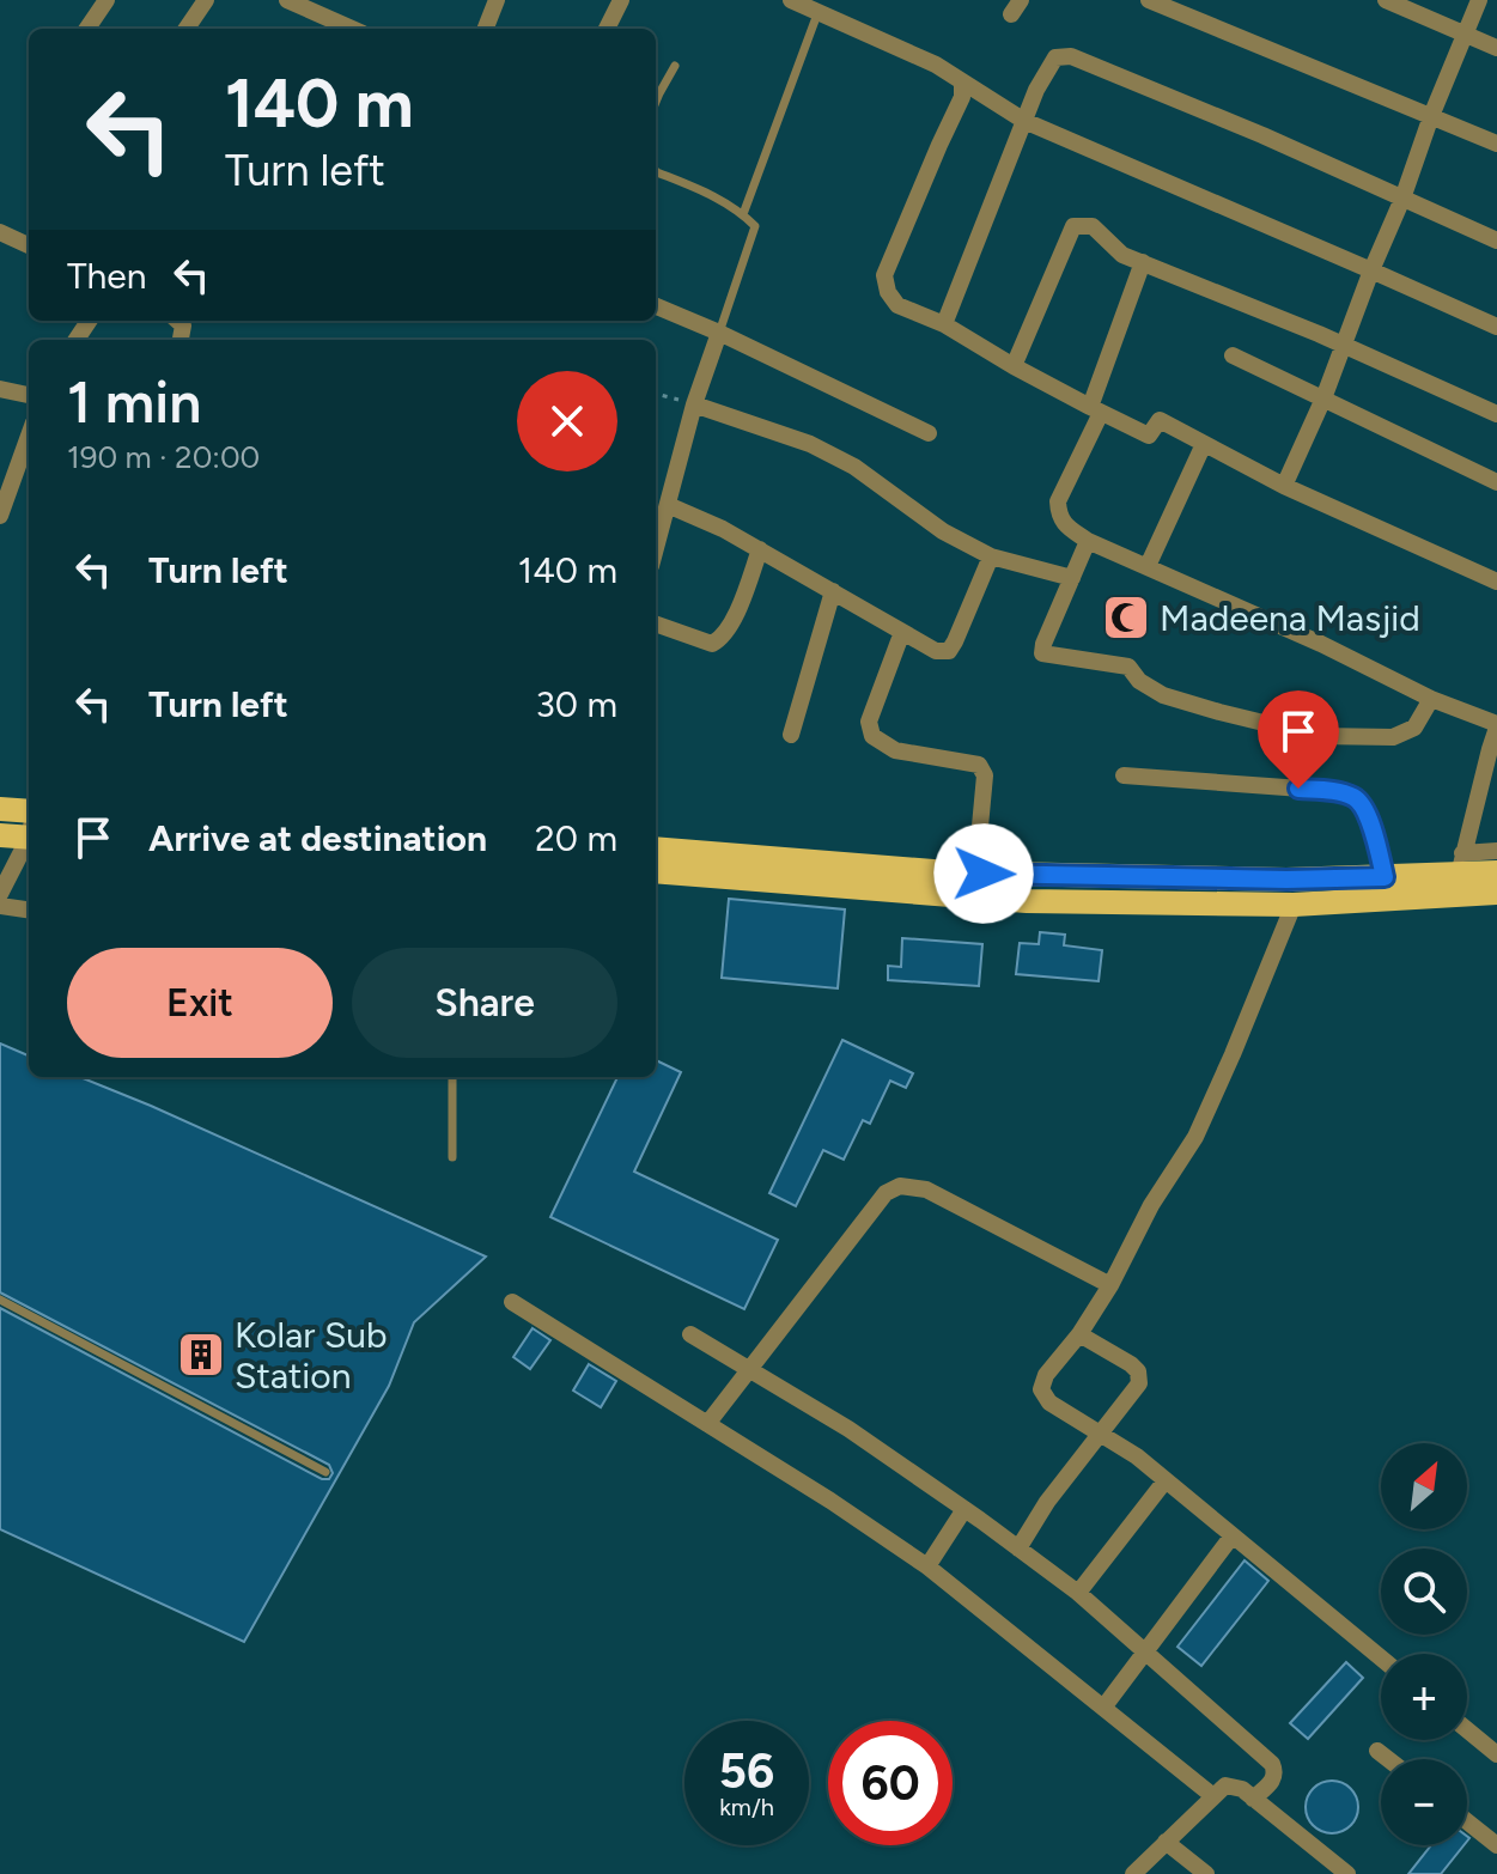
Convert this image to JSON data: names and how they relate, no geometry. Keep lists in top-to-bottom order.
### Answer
{
  "places": {
    "mosque": ["Madeena Masjid"],
    "building": ["Kolar Sub Station"]
  },
  "north": "top right",
  "page": {
    "turn": ["140 m", "Turn left"],
    "then": "Then",
    "heading": ["1 min", "190 m · 20:00"],
    "list": [
      {
        "name": "Turn left",
        "value": "140 m"
      },
      {
        "name": "Turn left",
        "value": "30 m"
      },
      {
        "name": "Arrive at destination",
        "value": "20 m"
      }
    ],
    "buttons": ["Exit", "Share"],
    "map_buttons": ["+", "−"],
    "speed": "56 km/h",
    "limit": "60"
  }
}
